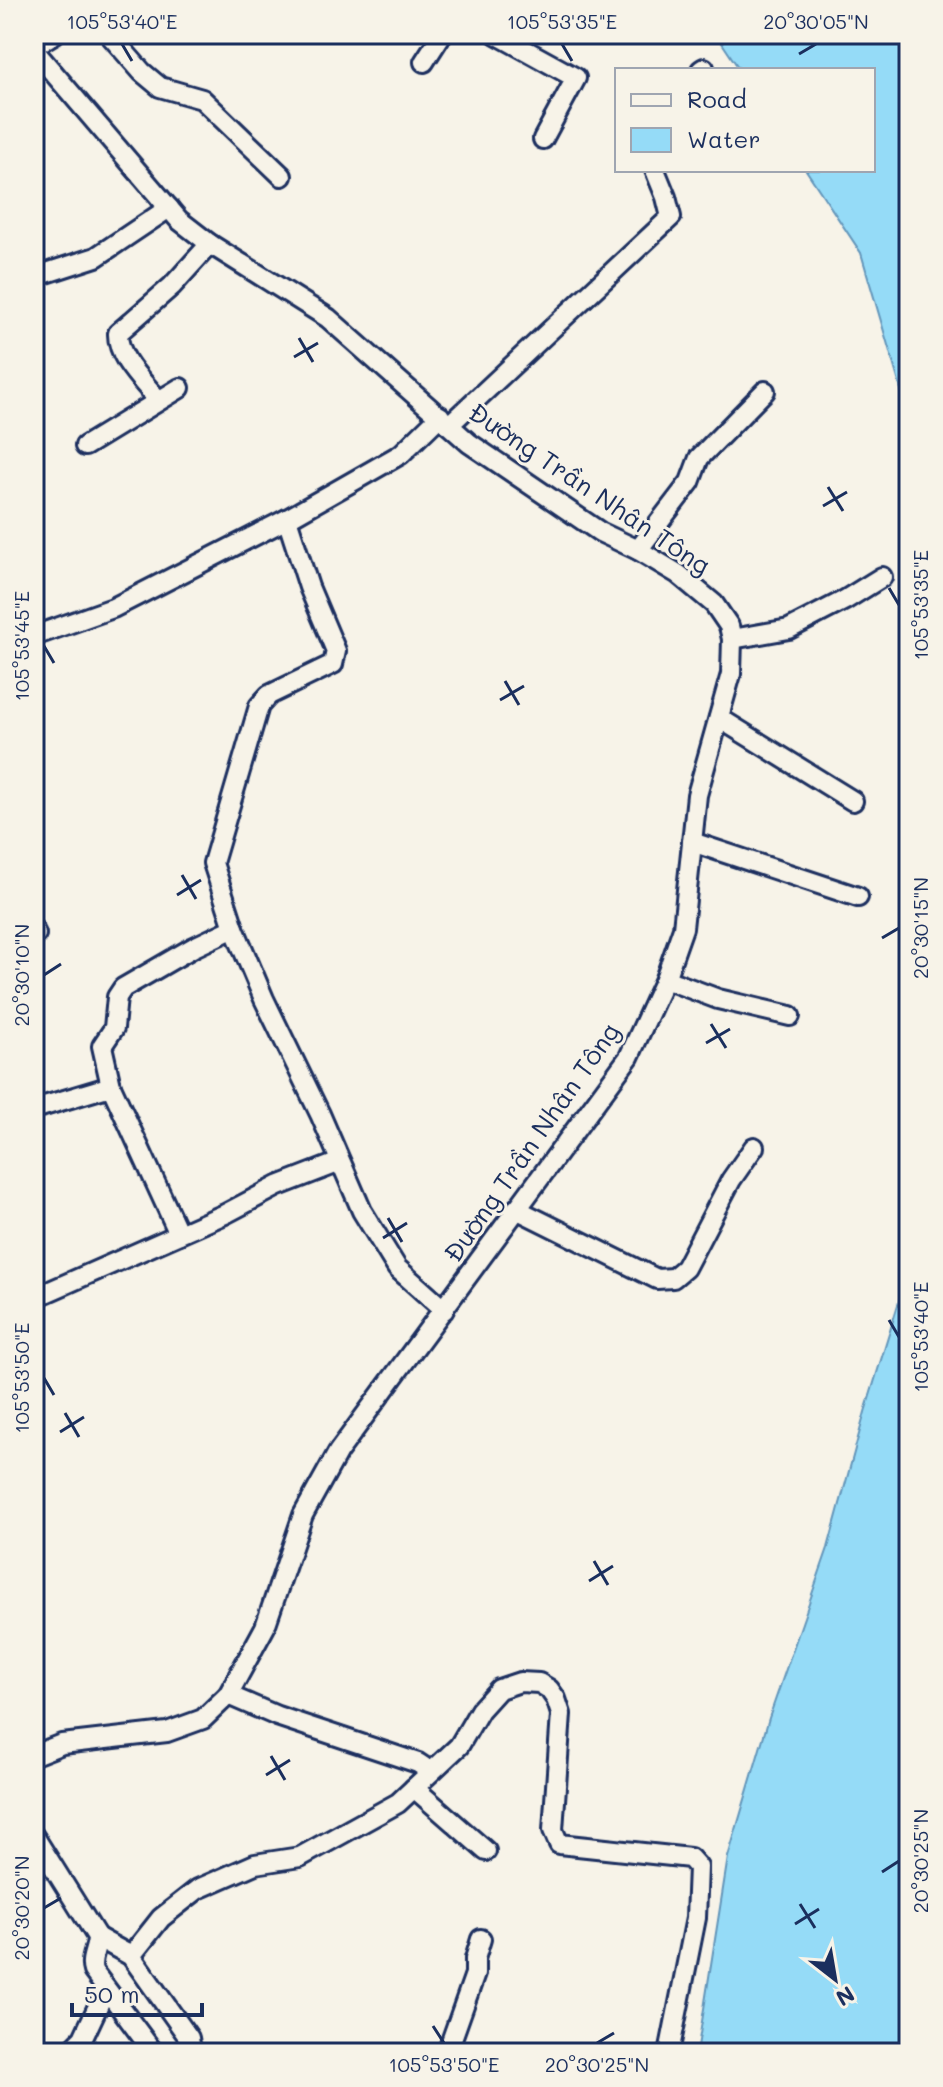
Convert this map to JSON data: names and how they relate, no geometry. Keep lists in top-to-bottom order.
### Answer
{
  "streets": {
    "street": ["Đường Trần Nhân Tông"]
  },
  "legend": ["Road", "Water"],
  "scale_bar": "50 m",
  "north": "bottom right",
  "coordinates": [
    "105°53'40\"E",
    "105°53'35\"E",
    "20°30'05\"N",
    "105°53'45\"E",
    "20°30'15\"N",
    "20°30'10\"N",
    "105°53'50\"E",
    "20°30'25\"N",
    "20°30'20\"N"
  ]
}
